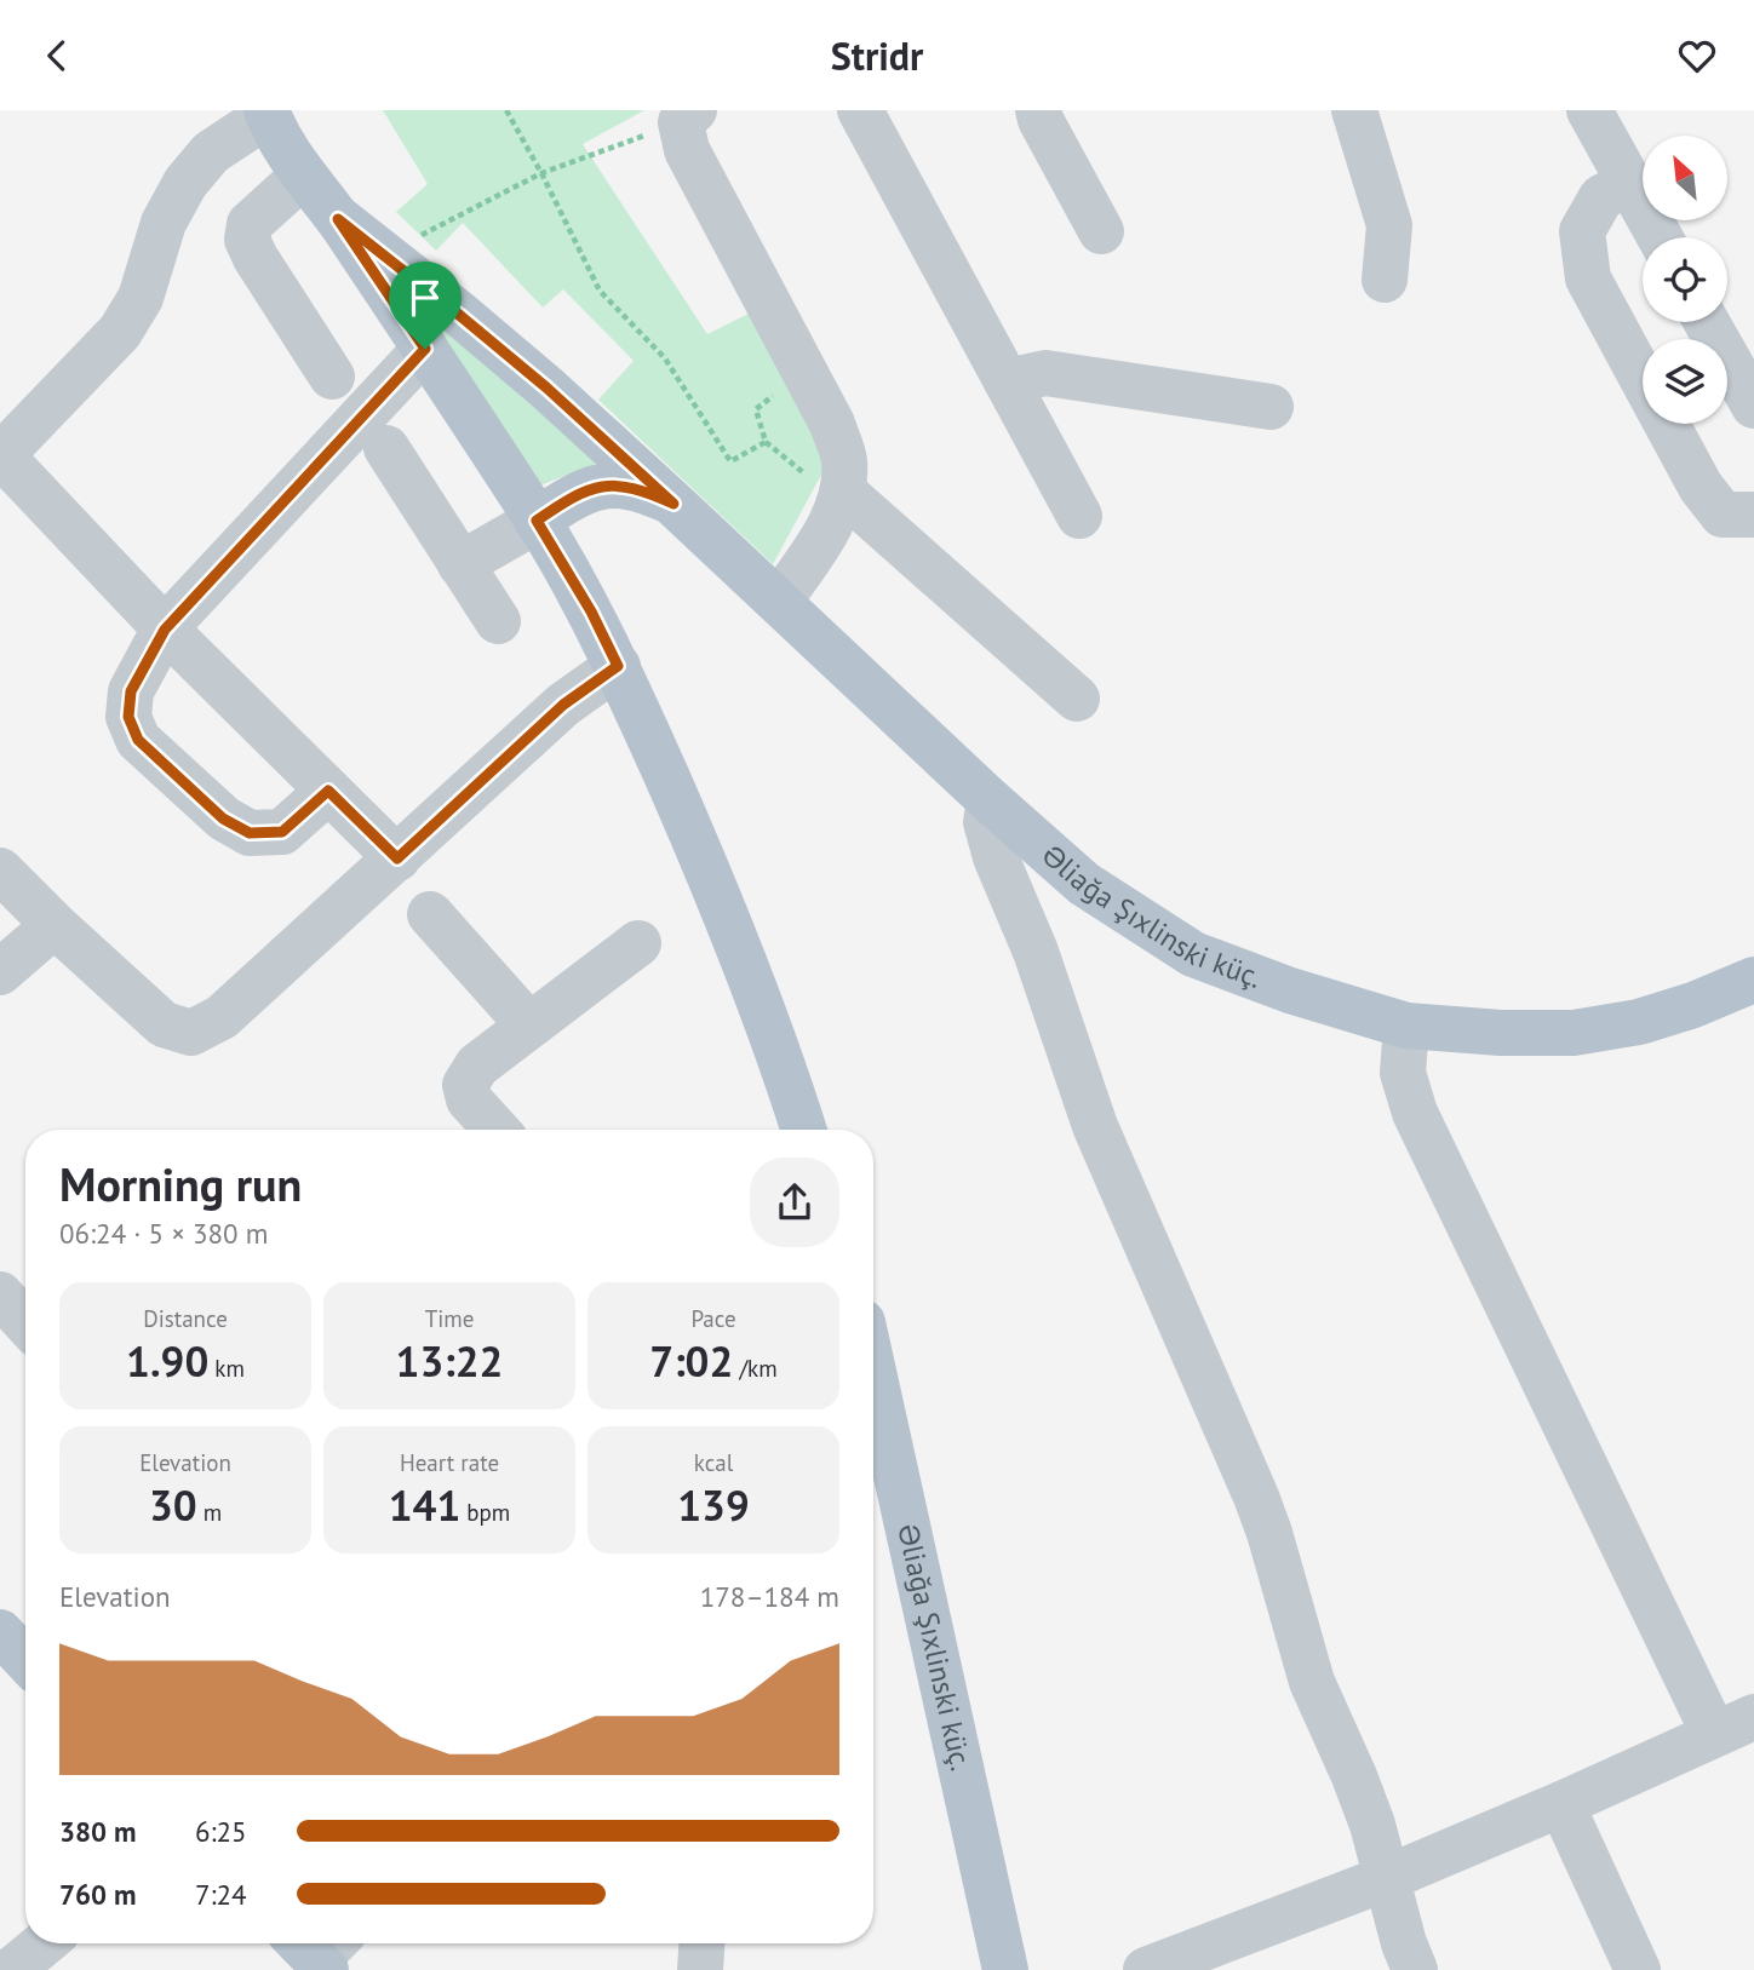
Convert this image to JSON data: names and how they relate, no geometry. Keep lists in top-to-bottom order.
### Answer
{
  "streets": {
    "main road": ["Əliağa Şıxlinski küç."]
  },
  "north": "top left",
  "page": {
    "header": "Stridr",
    "heading": ["Morning run", "06:24 · 5 × 380 m"],
    "stats": [
      ["Distance", "1.90 km"],
      ["Time", "13:22"],
      ["Pace", "7:02 /km"],
      ["Elevation", "30 m"],
      ["Heart rate", "141 bpm"],
      ["kcal", "139"]
    ],
    "chart": ["Elevation", "178–184 m"],
    "list": [
      {
        "name": "380 m",
        "note": "6:25"
      },
      {
        "name": "760 m",
        "note": "7:24"
      }
    ]
  }
}
